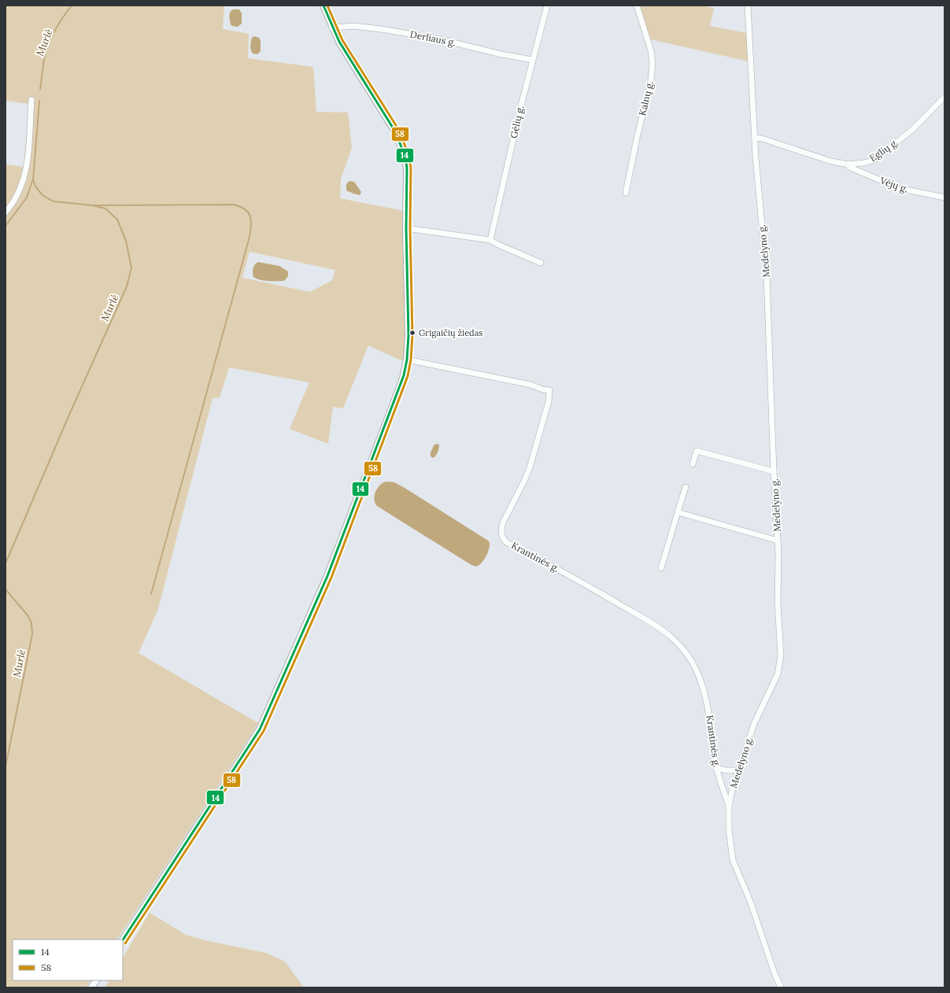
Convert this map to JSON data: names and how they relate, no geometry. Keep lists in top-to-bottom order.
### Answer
{
  "streets": {
    "street": [
      "Derliaus g.",
      "Kalnų g.",
      "Gėlių g.",
      "Eglių g.",
      "Vėjų g.",
      "Medelyno g.",
      "Krantinės g."
    ]
  },
  "crossings": [
    ["Derliaus g.", "Gėlių g."],
    ["Eglių g.", "Vėjų g."],
    ["Eglių g.", "Medelyno g."],
    ["Medelyno g.", "Krantinės g."]
  ],
  "water": ["Murlė"],
  "places": ["Grigaičių žiedas"],
  "lines": ["transit line 14", "transit line 58"],
  "legend": ["14", "58"]
}
